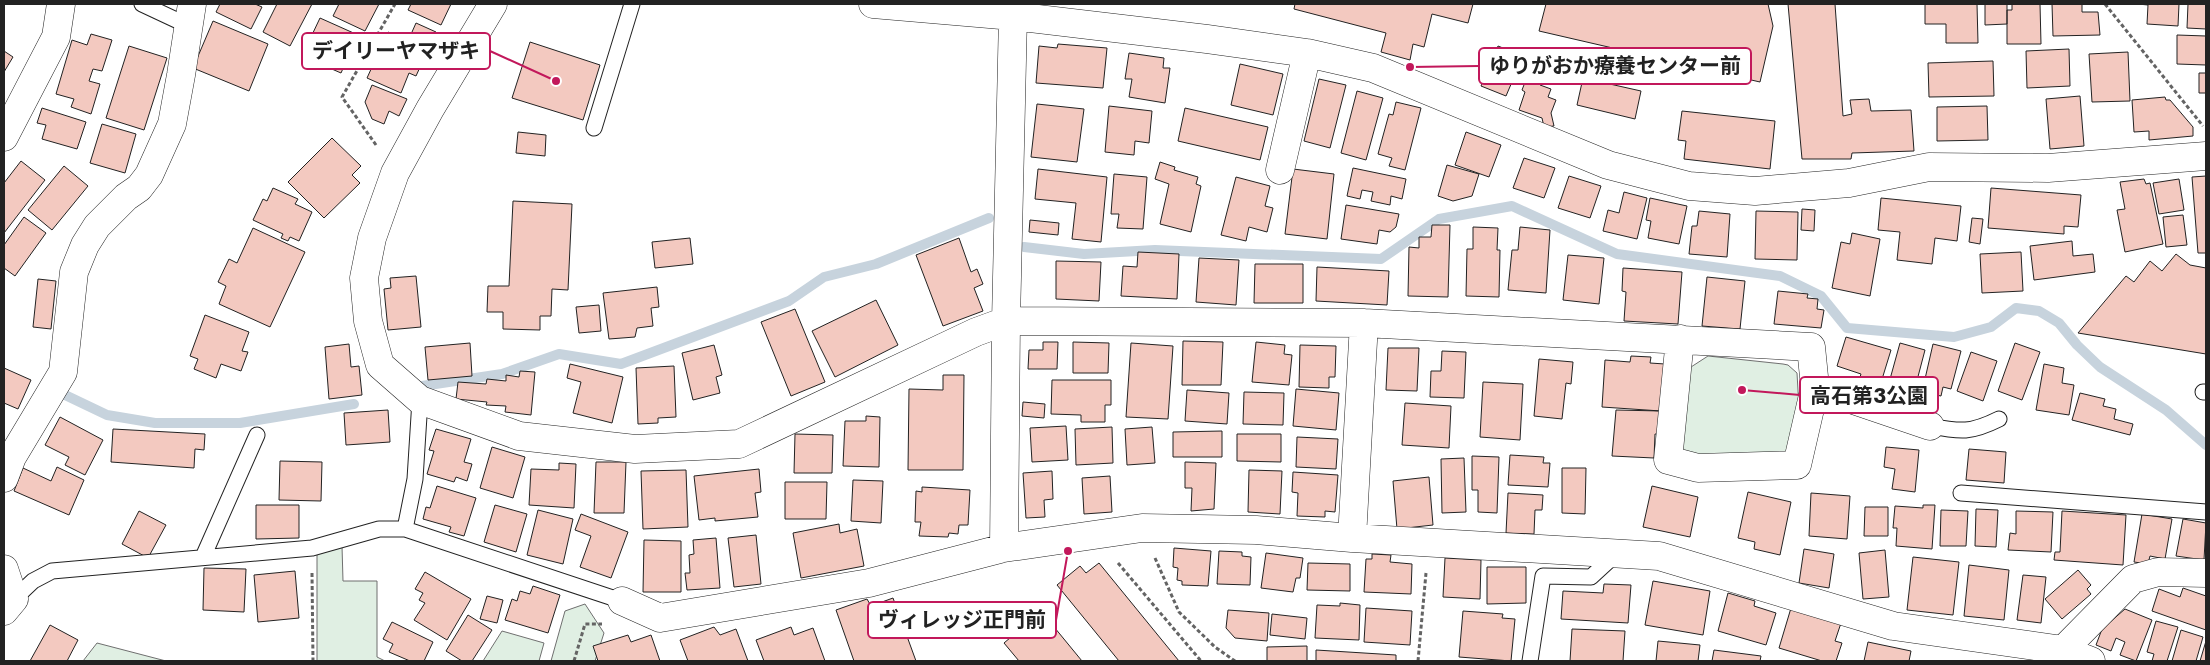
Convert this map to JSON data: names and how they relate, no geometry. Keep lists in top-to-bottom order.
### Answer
{
  "places": [
    "ゆりがおか療養センター前",
    "デイリーヤマザキ",
    "高石第3公園",
    "ヴィレッジ正門前"
  ]
}
